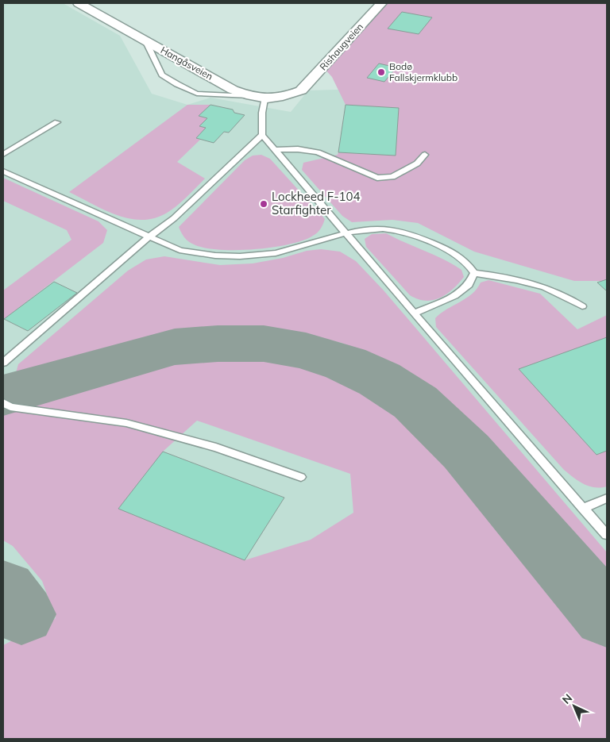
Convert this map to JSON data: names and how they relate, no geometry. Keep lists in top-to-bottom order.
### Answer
{
  "streets": {
    "street": ["Rishaugveien", "Hangåsveien"]
  },
  "crossings": [
    ["Rishaugveien", "Hangåsveien"]
  ],
  "places": ["Bodø Fallskjermklubb", "Lockheed F-104 Starfighter"],
  "north": "top left"
}
